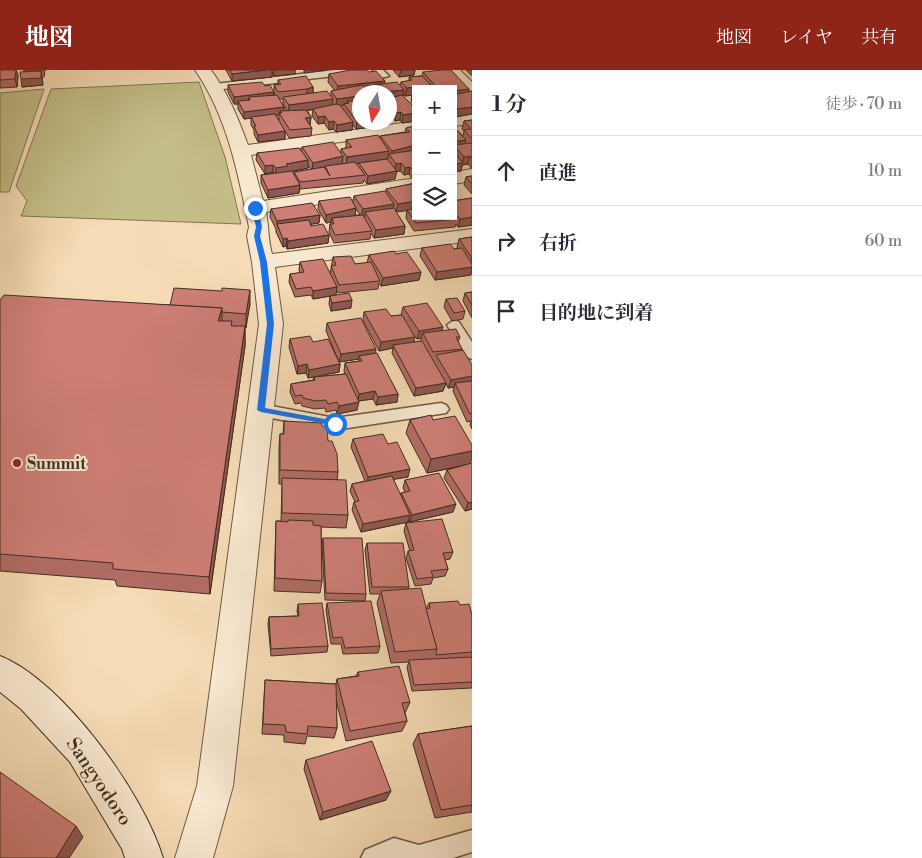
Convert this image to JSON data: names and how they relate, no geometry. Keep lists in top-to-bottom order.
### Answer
{
  "streets": {
    "street": ["Sangyodoro"]
  },
  "places": ["Summit"],
  "north": "bottom",
  "page": {
    "header": "地図",
    "nav": ["地図", "レイヤ", "共有"],
    "heading": ["1 分", "徒歩 · 70 m"],
    "map_buttons": ["+", "−"],
    "list": [
      ["直進", "10 m"],
      ["右折", "60 m"],
      "目的地に到着"
    ]
  }
}
